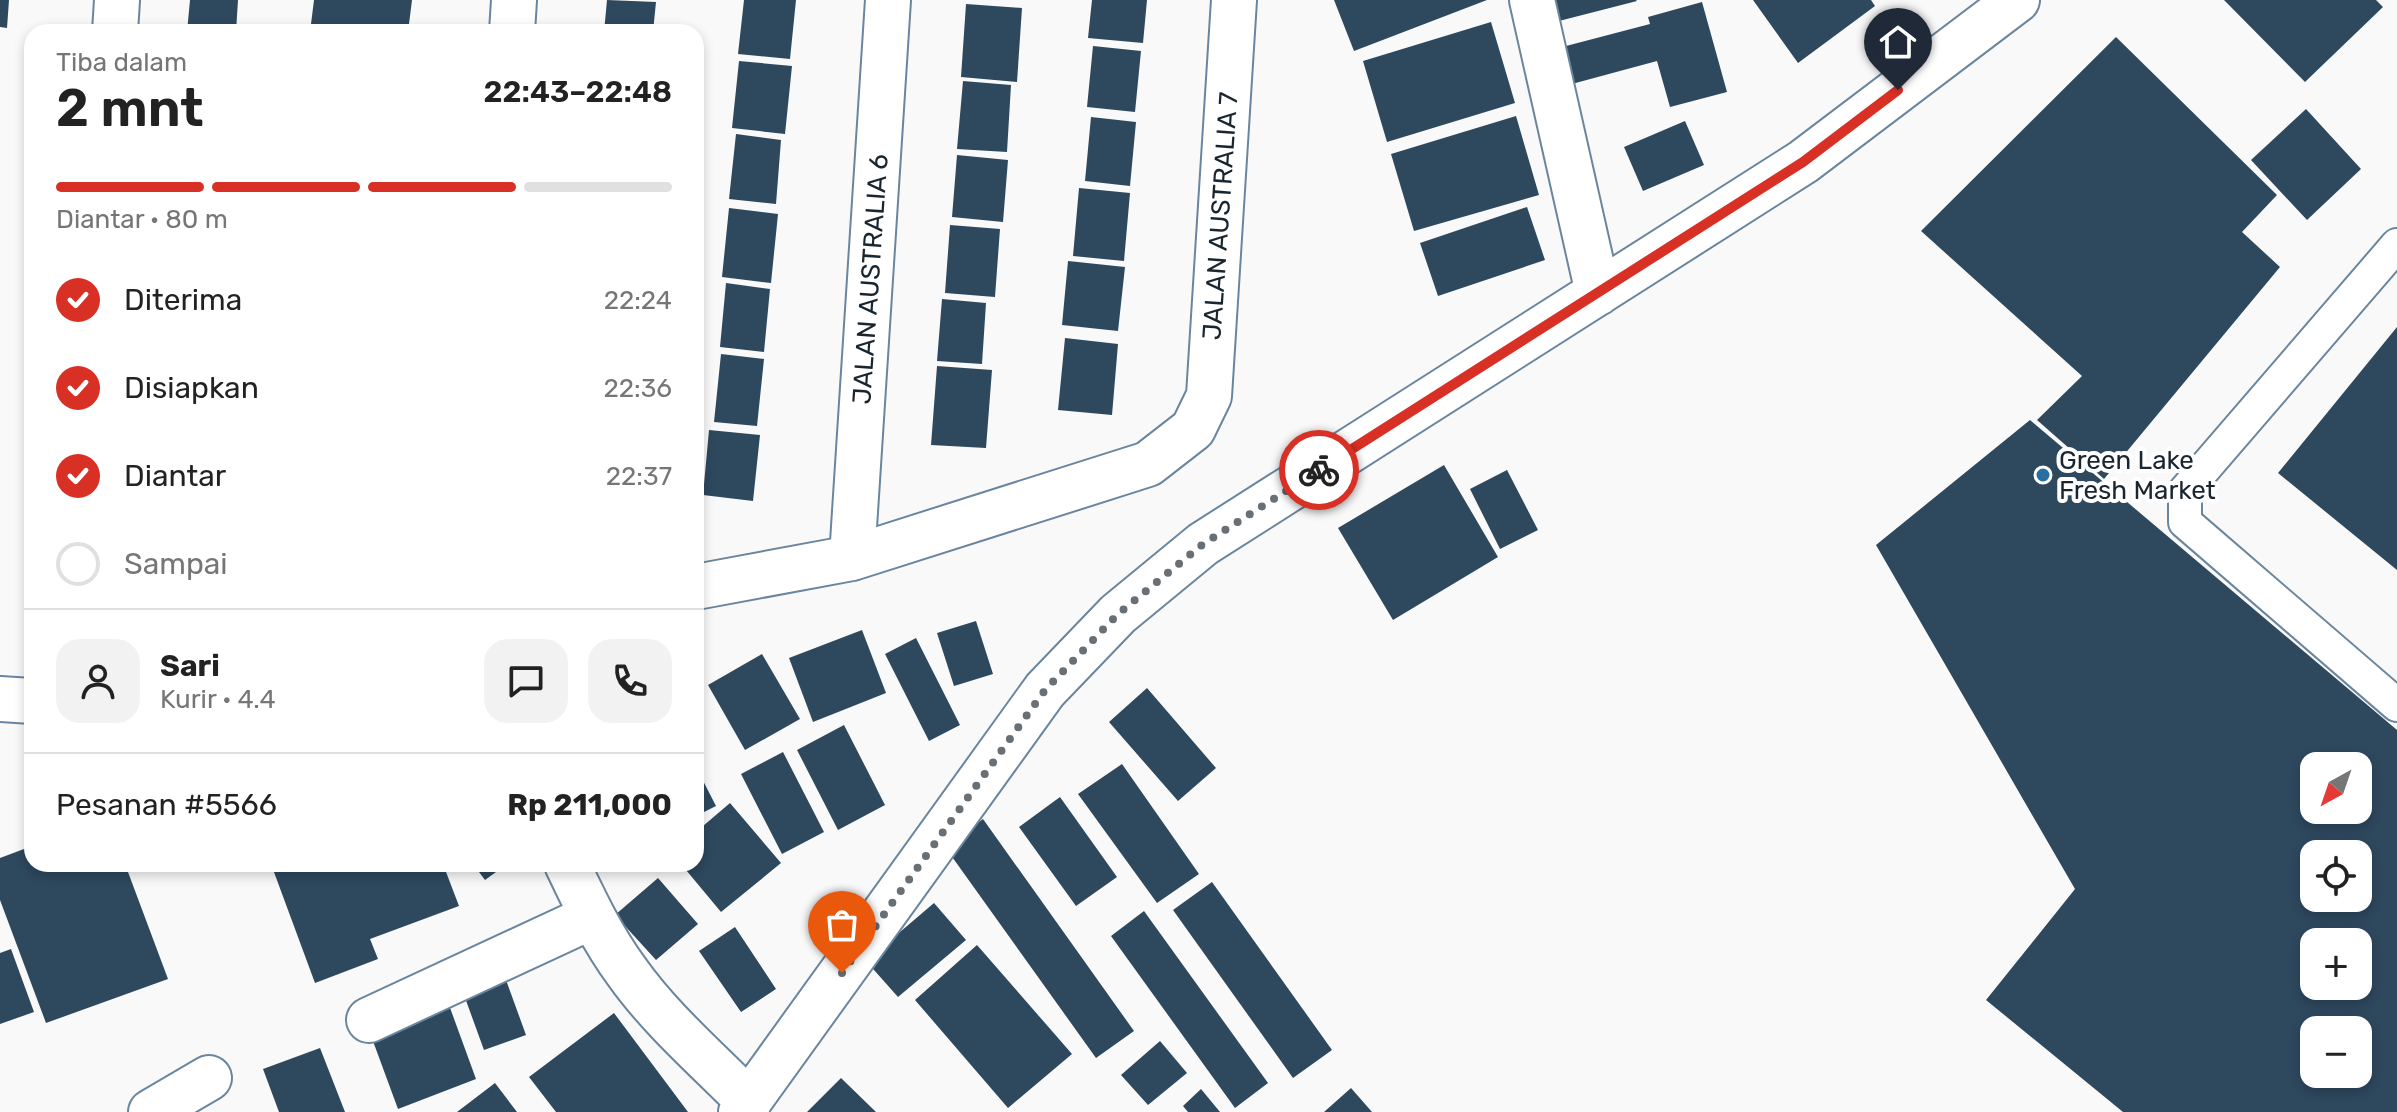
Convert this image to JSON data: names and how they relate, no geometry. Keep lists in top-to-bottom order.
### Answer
{
  "streets": {
    "street": ["JALAN AUSTRALIA 7", "JALAN AUSTRALIA 6"]
  },
  "crossings": [
    ["JALAN AUSTRALIA 7", "JALAN AUSTRALIA 6"]
  ],
  "places": ["Green Lake Fresh Market"],
  "north": "bottom left",
  "page": {
    "heading": ["2 mnt", "Tiba dalam", "22:43–22:48"],
    "panel": [
      "Sari",
      "Kurir · 4.4",
      "Pesanan #5566",
      "Rp 211,000"
    ],
    "bar": "Diantar · 80 m",
    "list": [
      ["Diterima", "22:24"],
      ["Disiapkan", "22:36"],
      ["Diantar", "22:37"],
      "Sampai"
    ],
    "map_buttons": ["+", "−"]
  }
}
